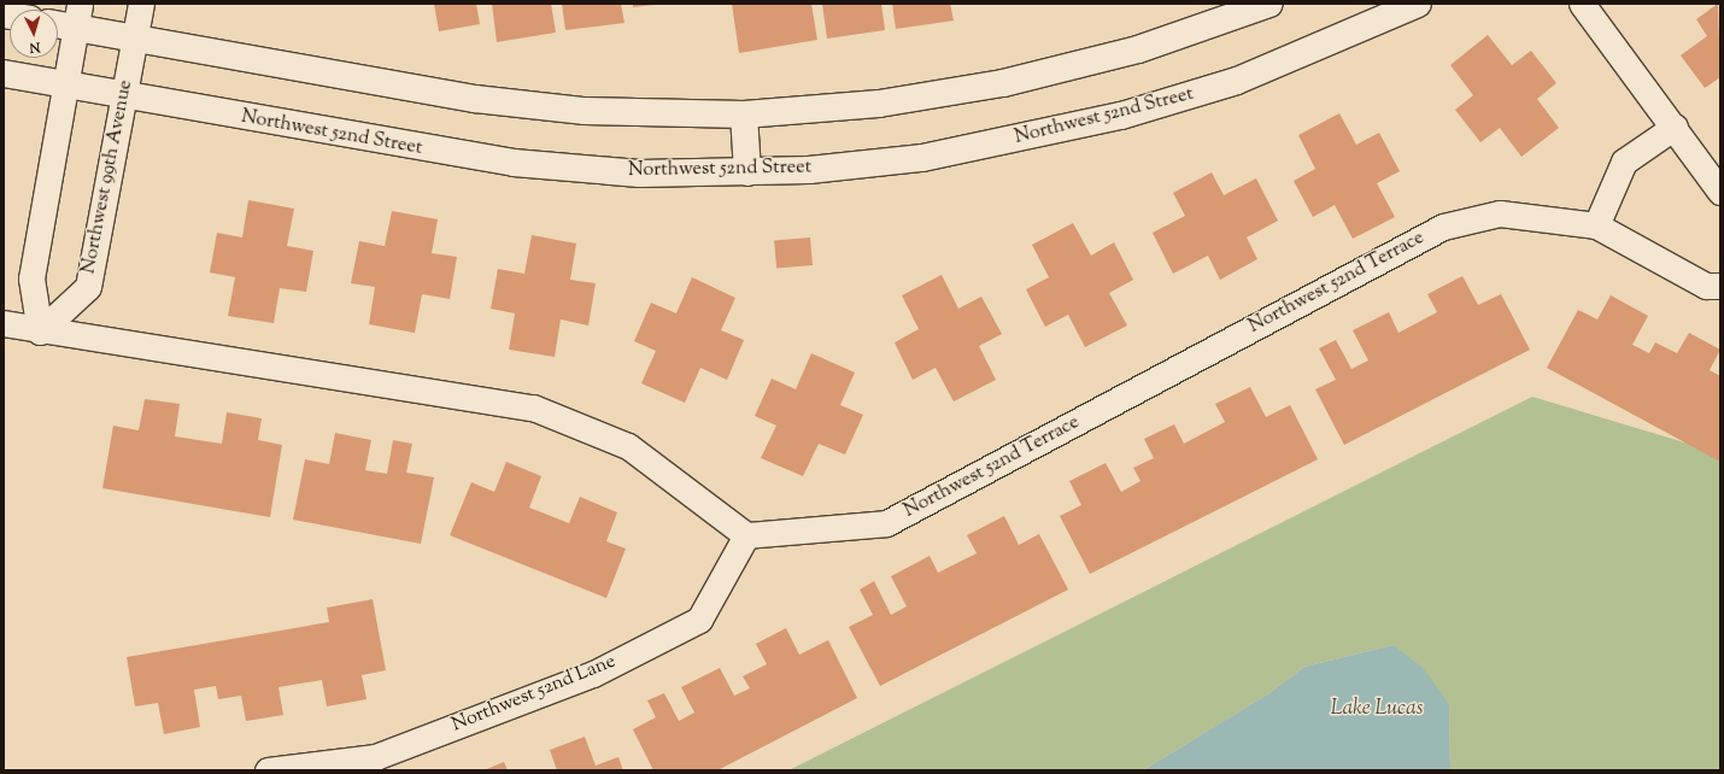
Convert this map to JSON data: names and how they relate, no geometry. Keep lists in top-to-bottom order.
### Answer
{
  "streets": {
    "street": [
      "Northwest 52nd Street",
      "Northwest 99th Avenue",
      "Northwest 52nd Terrace",
      "Northwest 52nd Lane"
    ]
  },
  "crossings": [
    ["Northwest 52nd Street", "Northwest 99th Avenue"],
    ["Northwest 52nd Terrace", "Northwest 52nd Lane"]
  ],
  "water": ["Lake Lucas"],
  "north": "bottom"
}
